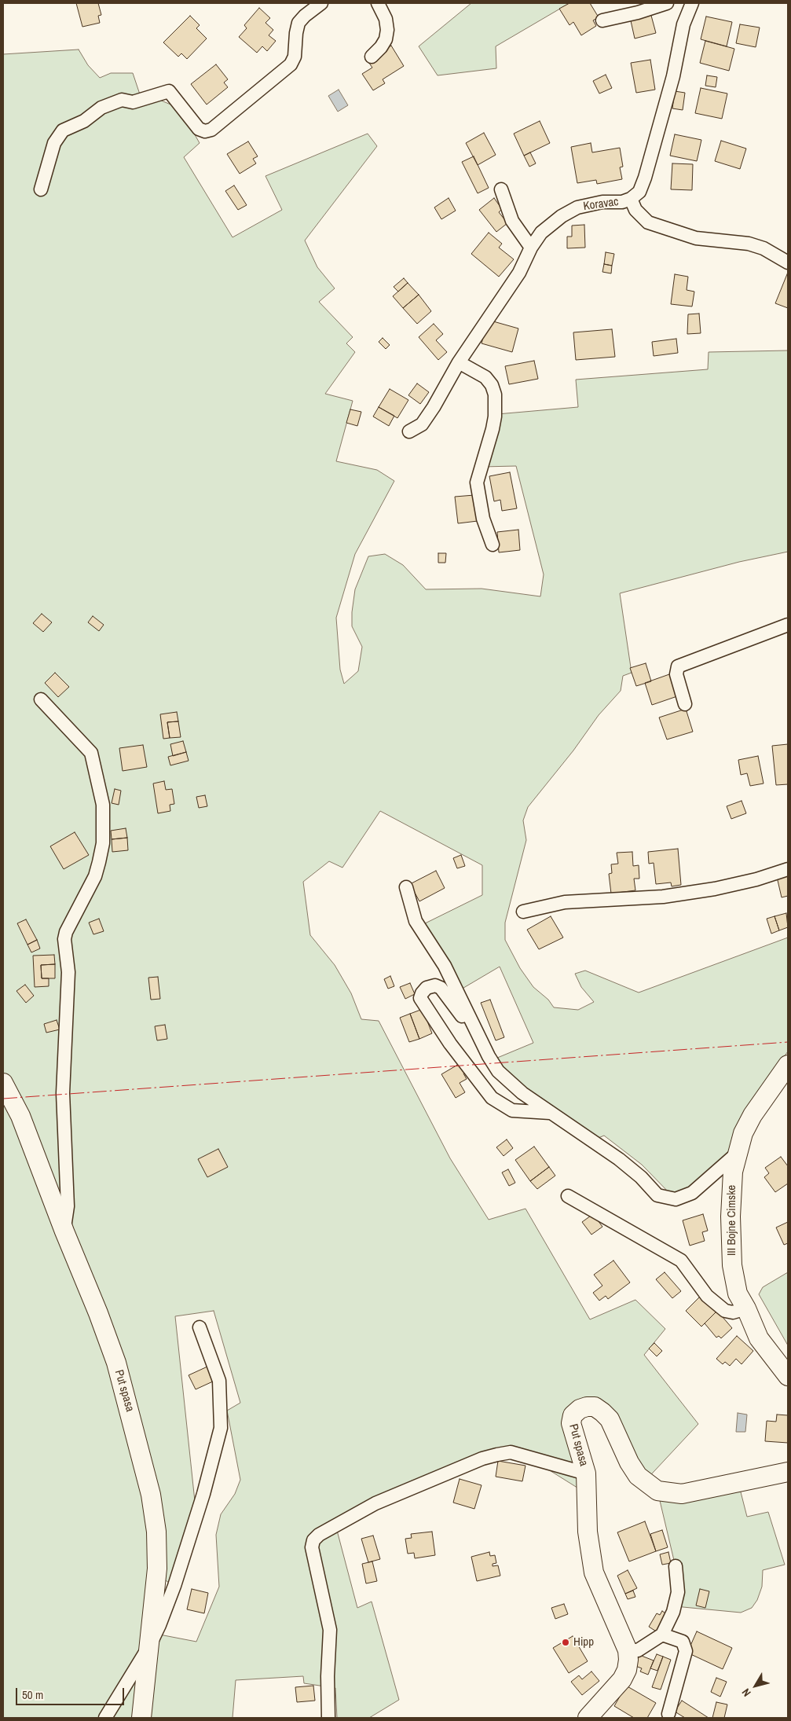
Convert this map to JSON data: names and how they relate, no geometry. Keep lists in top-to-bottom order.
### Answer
{
  "streets": {
    "street": ["Koravac", "III Bojne Cimske", "Put spasa"]
  },
  "places": ["Hipp"],
  "scale_bar": "50 m",
  "north": "bottom left"
}
